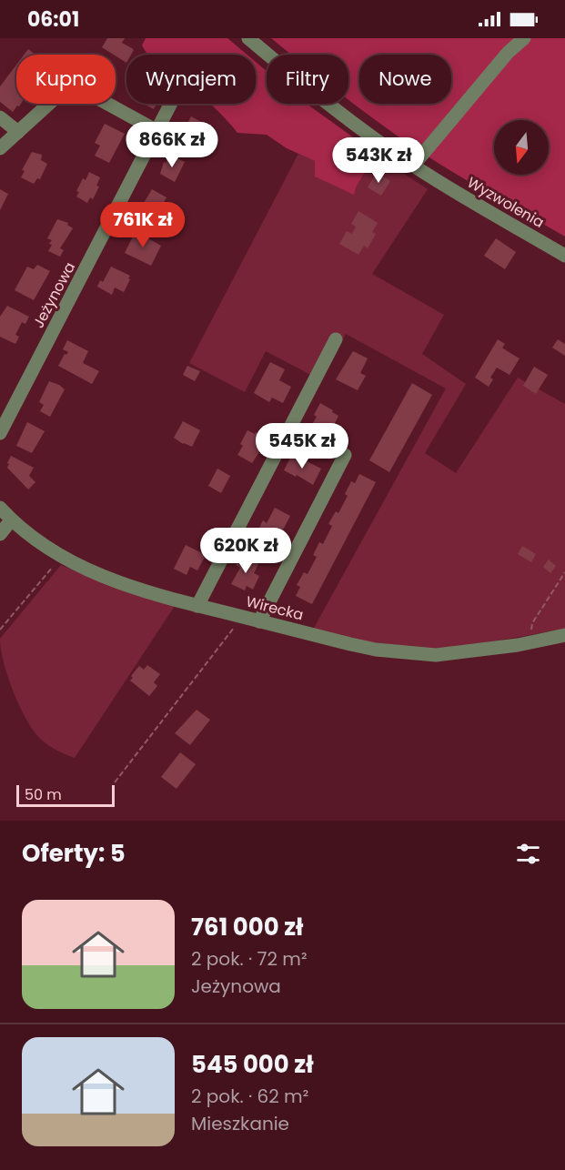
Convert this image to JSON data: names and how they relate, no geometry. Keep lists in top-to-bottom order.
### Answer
{
  "streets": {
    "street": ["Wyzwolenia", "Jeżynowa", "Wirecka"]
  },
  "scale_bar": "50 m",
  "north": "bottom",
  "page": {
    "status": "06:01",
    "chip": [
      "Kupno",
      "Wynajem",
      "Filtry",
      "Nowe"
    ],
    "price": [
      "866K zł",
      "543K zł",
      "761K zł",
      "545K zł",
      "620K zł"
    ],
    "scale": "50 m",
    "heading": "Oferty: 5",
    "list": [
      {
        "name": "761 000 zł",
        "note": "2 pok. · 72 m² · Jeżynowa"
      },
      {
        "name": "545 000 zł",
        "note": "2 pok. · 62 m² · Mieszkanie"
      }
    ]
  }
}
